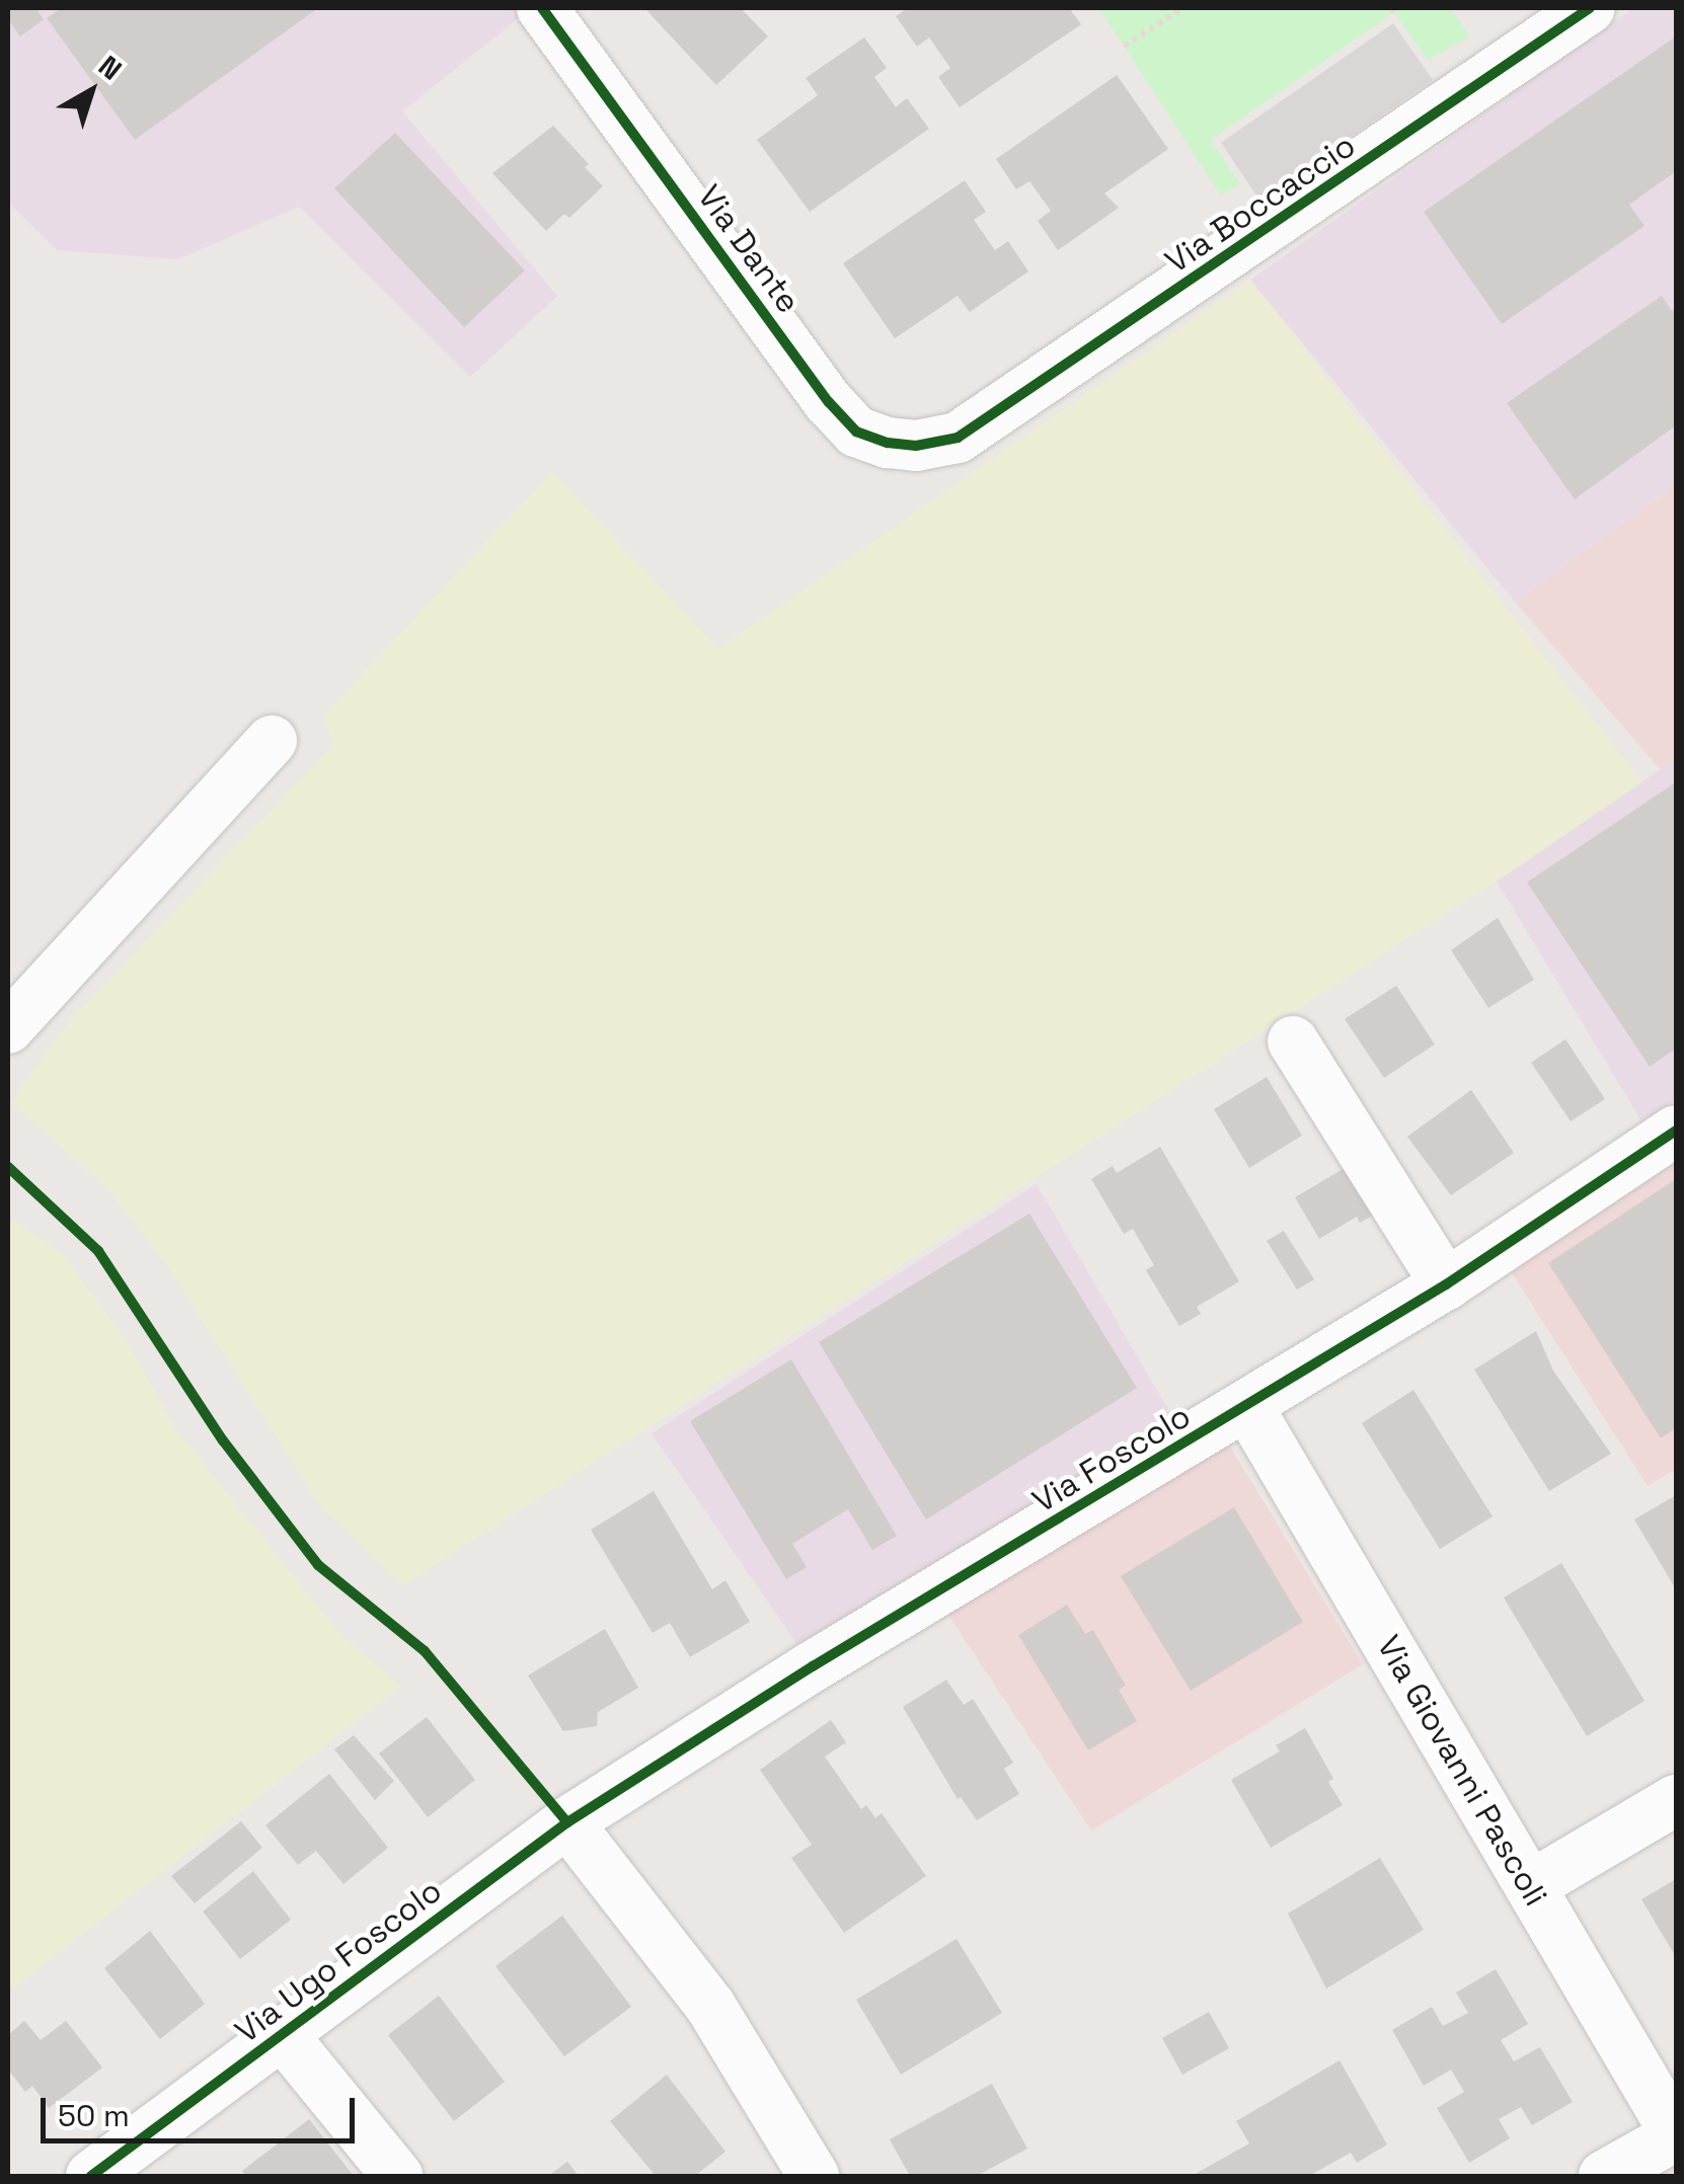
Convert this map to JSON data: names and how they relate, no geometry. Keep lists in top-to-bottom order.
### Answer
{
  "streets": {
    "street": [
      "Via Boccaccio",
      "Via Dante",
      "Via Foscolo",
      "Via Giovanni Pascoli",
      "Via Ugo Foscolo"
    ]
  },
  "crossings": [
    ["Via Boccaccio", "Via Dante"],
    ["Via Foscolo", "Via Giovanni Pascoli"],
    ["Via Foscolo", "Via Ugo Foscolo"]
  ],
  "scale_bar": "50 m",
  "north": "top right"
}
